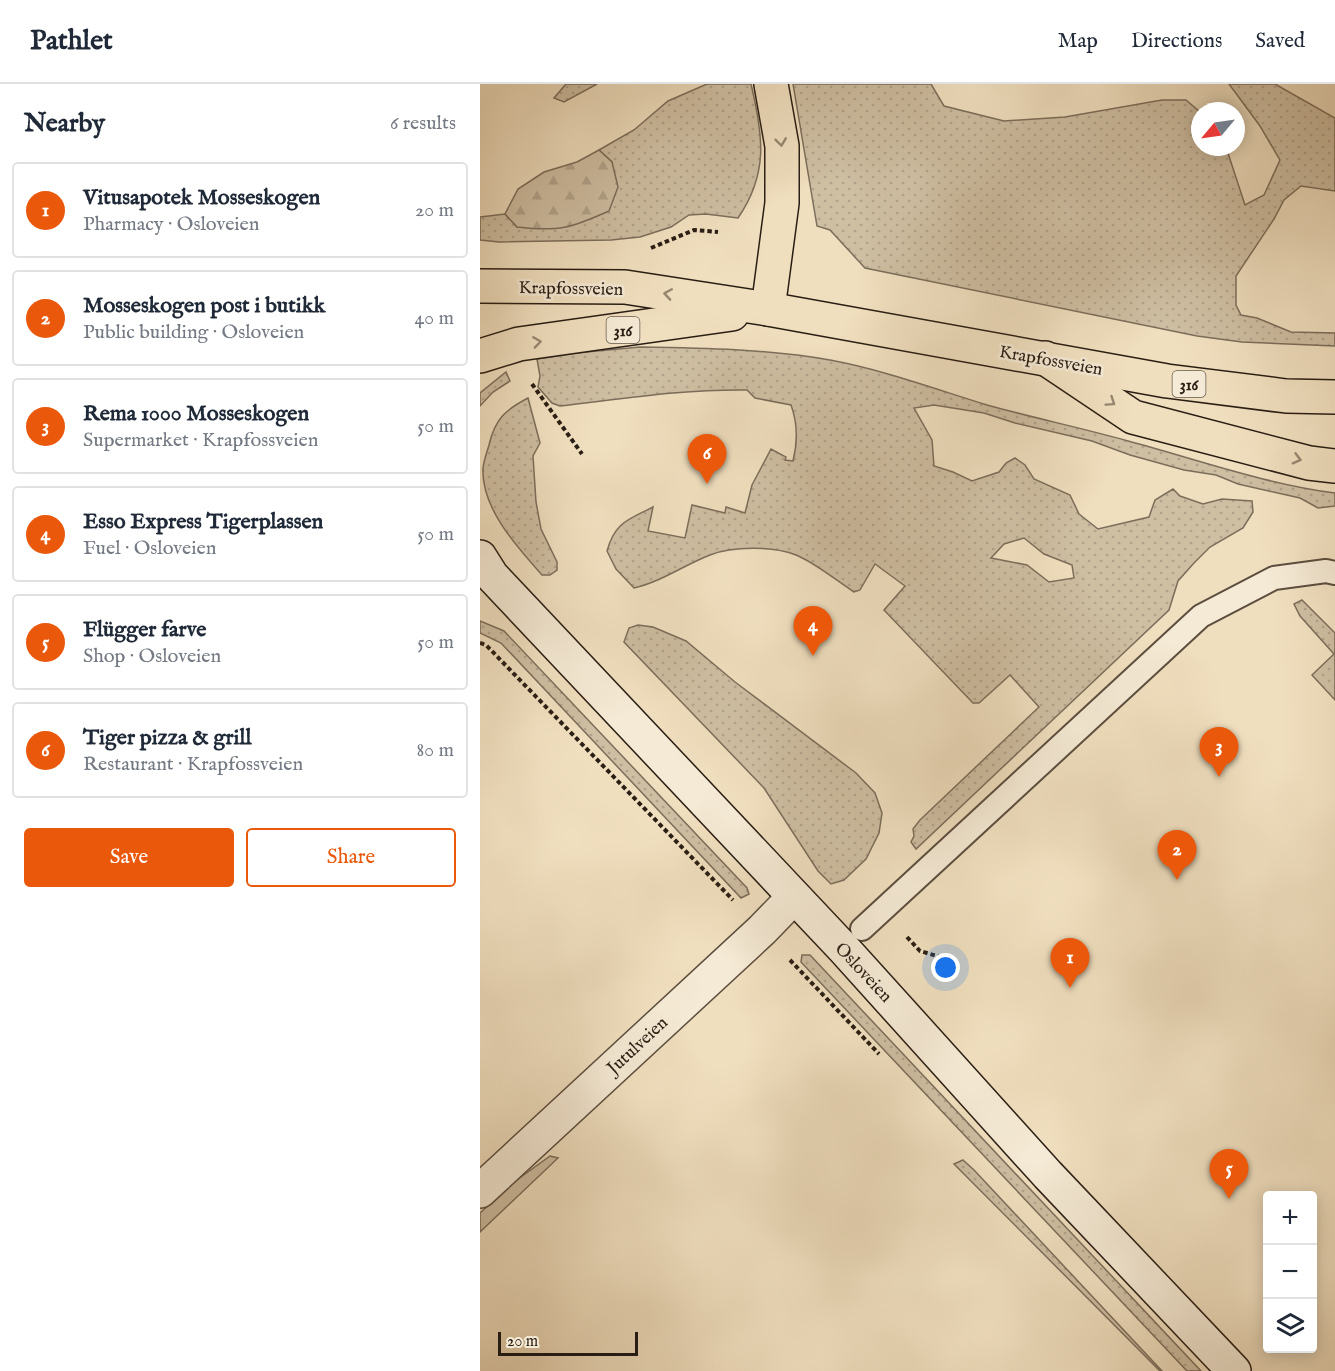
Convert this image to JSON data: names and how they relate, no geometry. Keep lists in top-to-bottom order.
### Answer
{
  "streets": {
    "main road": ["Krapfossveien", "316"],
    "street": ["Osloveien", "Jutulveien"]
  },
  "crossings": [
    ["Osloveien", "Jutulveien"]
  ],
  "scale_bar": "20 m",
  "north": "bottom left",
  "page": {
    "header": "Pathlet",
    "nav": ["Map", "Directions", "Saved"],
    "heading": ["Nearby", "6 results"],
    "list": [
      {
        "mark": "1",
        "name": "Vitusapotek Mosseskogen",
        "note": "Pharmacy · Osloveien",
        "value": "20 m"
      },
      {
        "mark": "2",
        "name": "Mosseskogen post i butikk",
        "note": "Public building · Osloveien",
        "value": "40 m"
      },
      {
        "mark": "3",
        "name": "Rema 1000 Mosseskogen",
        "note": "Supermarket · Krapfossveien",
        "value": "50 m"
      },
      {
        "mark": "4",
        "name": "Esso Express Tigerplassen",
        "note": "Fuel · Osloveien",
        "value": "50 m"
      },
      {
        "mark": "5",
        "name": "Flügger farve",
        "note": "Shop · Osloveien",
        "value": "50 m"
      },
      {
        "mark": "6",
        "name": "Tiger pizza & grill",
        "note": "Restaurant · Krapfossveien",
        "value": "80 m"
      }
    ],
    "pins": [
      "6",
      "4",
      "3",
      "2",
      "1",
      "5"
    ],
    "buttons": ["Save", "Share"],
    "map_buttons": ["+", "−"],
    "scale": "20 m"
  }
}
